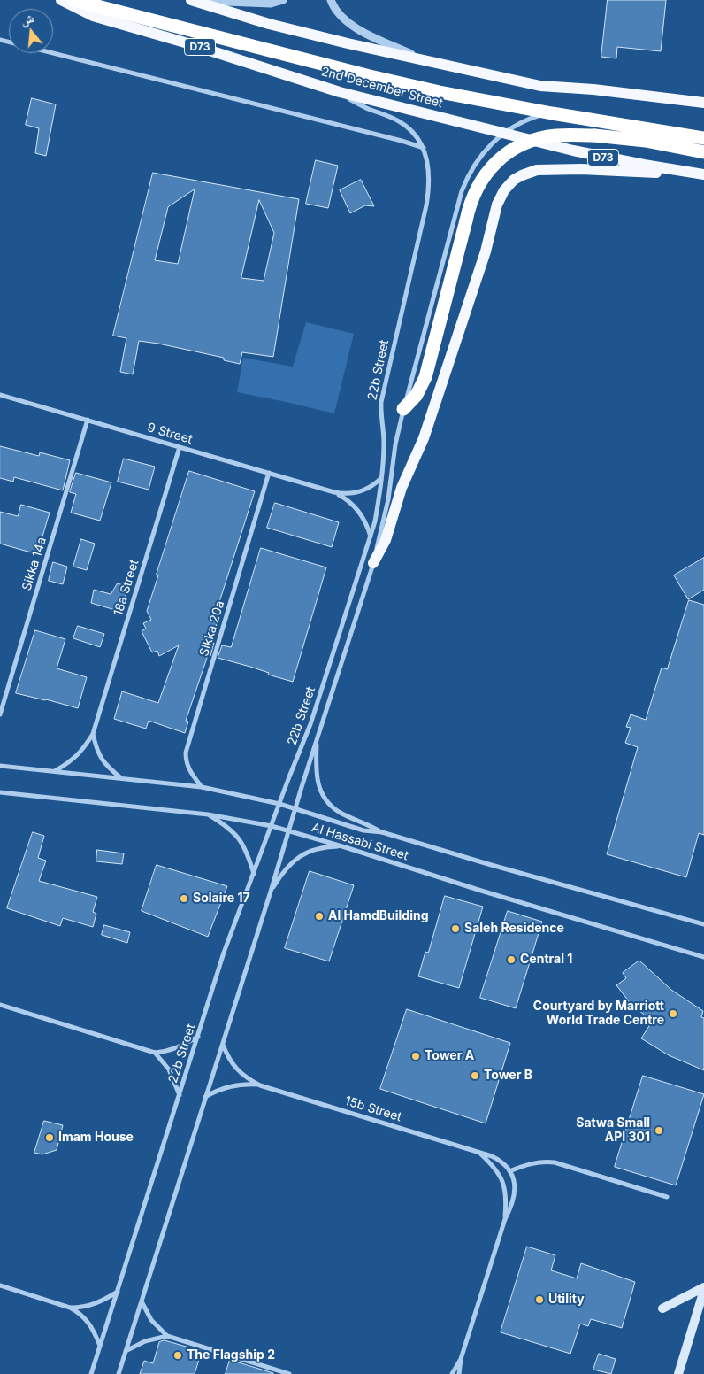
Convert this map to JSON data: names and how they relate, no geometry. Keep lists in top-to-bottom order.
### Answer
{
  "streets": {
    "main road": ["D73", "2nd December Street"],
    "street": [
      "22b Street",
      "9 Street",
      "Sikka 14a",
      "18a Street",
      "Sikka 20a",
      "Al Hassabi Street",
      "15b Street"
    ]
  },
  "crossings": [
    ["2nd December Street", "22b Street"],
    ["22b Street", "9 Street"],
    ["22b Street", "Al Hassabi Street"],
    ["22b Street", "15b Street"],
    ["9 Street", "Sikka 14a"],
    ["9 Street", "18a Street"],
    ["9 Street", "Sikka 20a"],
    ["18a Street", "Al Hassabi Street"],
    ["Sikka 20a", "Al Hassabi Street"]
  ],
  "places": [
    "Solaire 17",
    "Al HamdBuilding",
    "Saleh Residence",
    "Central 1",
    "Courtyard by Marriott World Trade Centre",
    "Tower A",
    "Tower B",
    "Satwa Small API 301",
    "Imam House",
    "Utility",
    "The Flagship 2"
  ],
  "north": "top"
}
